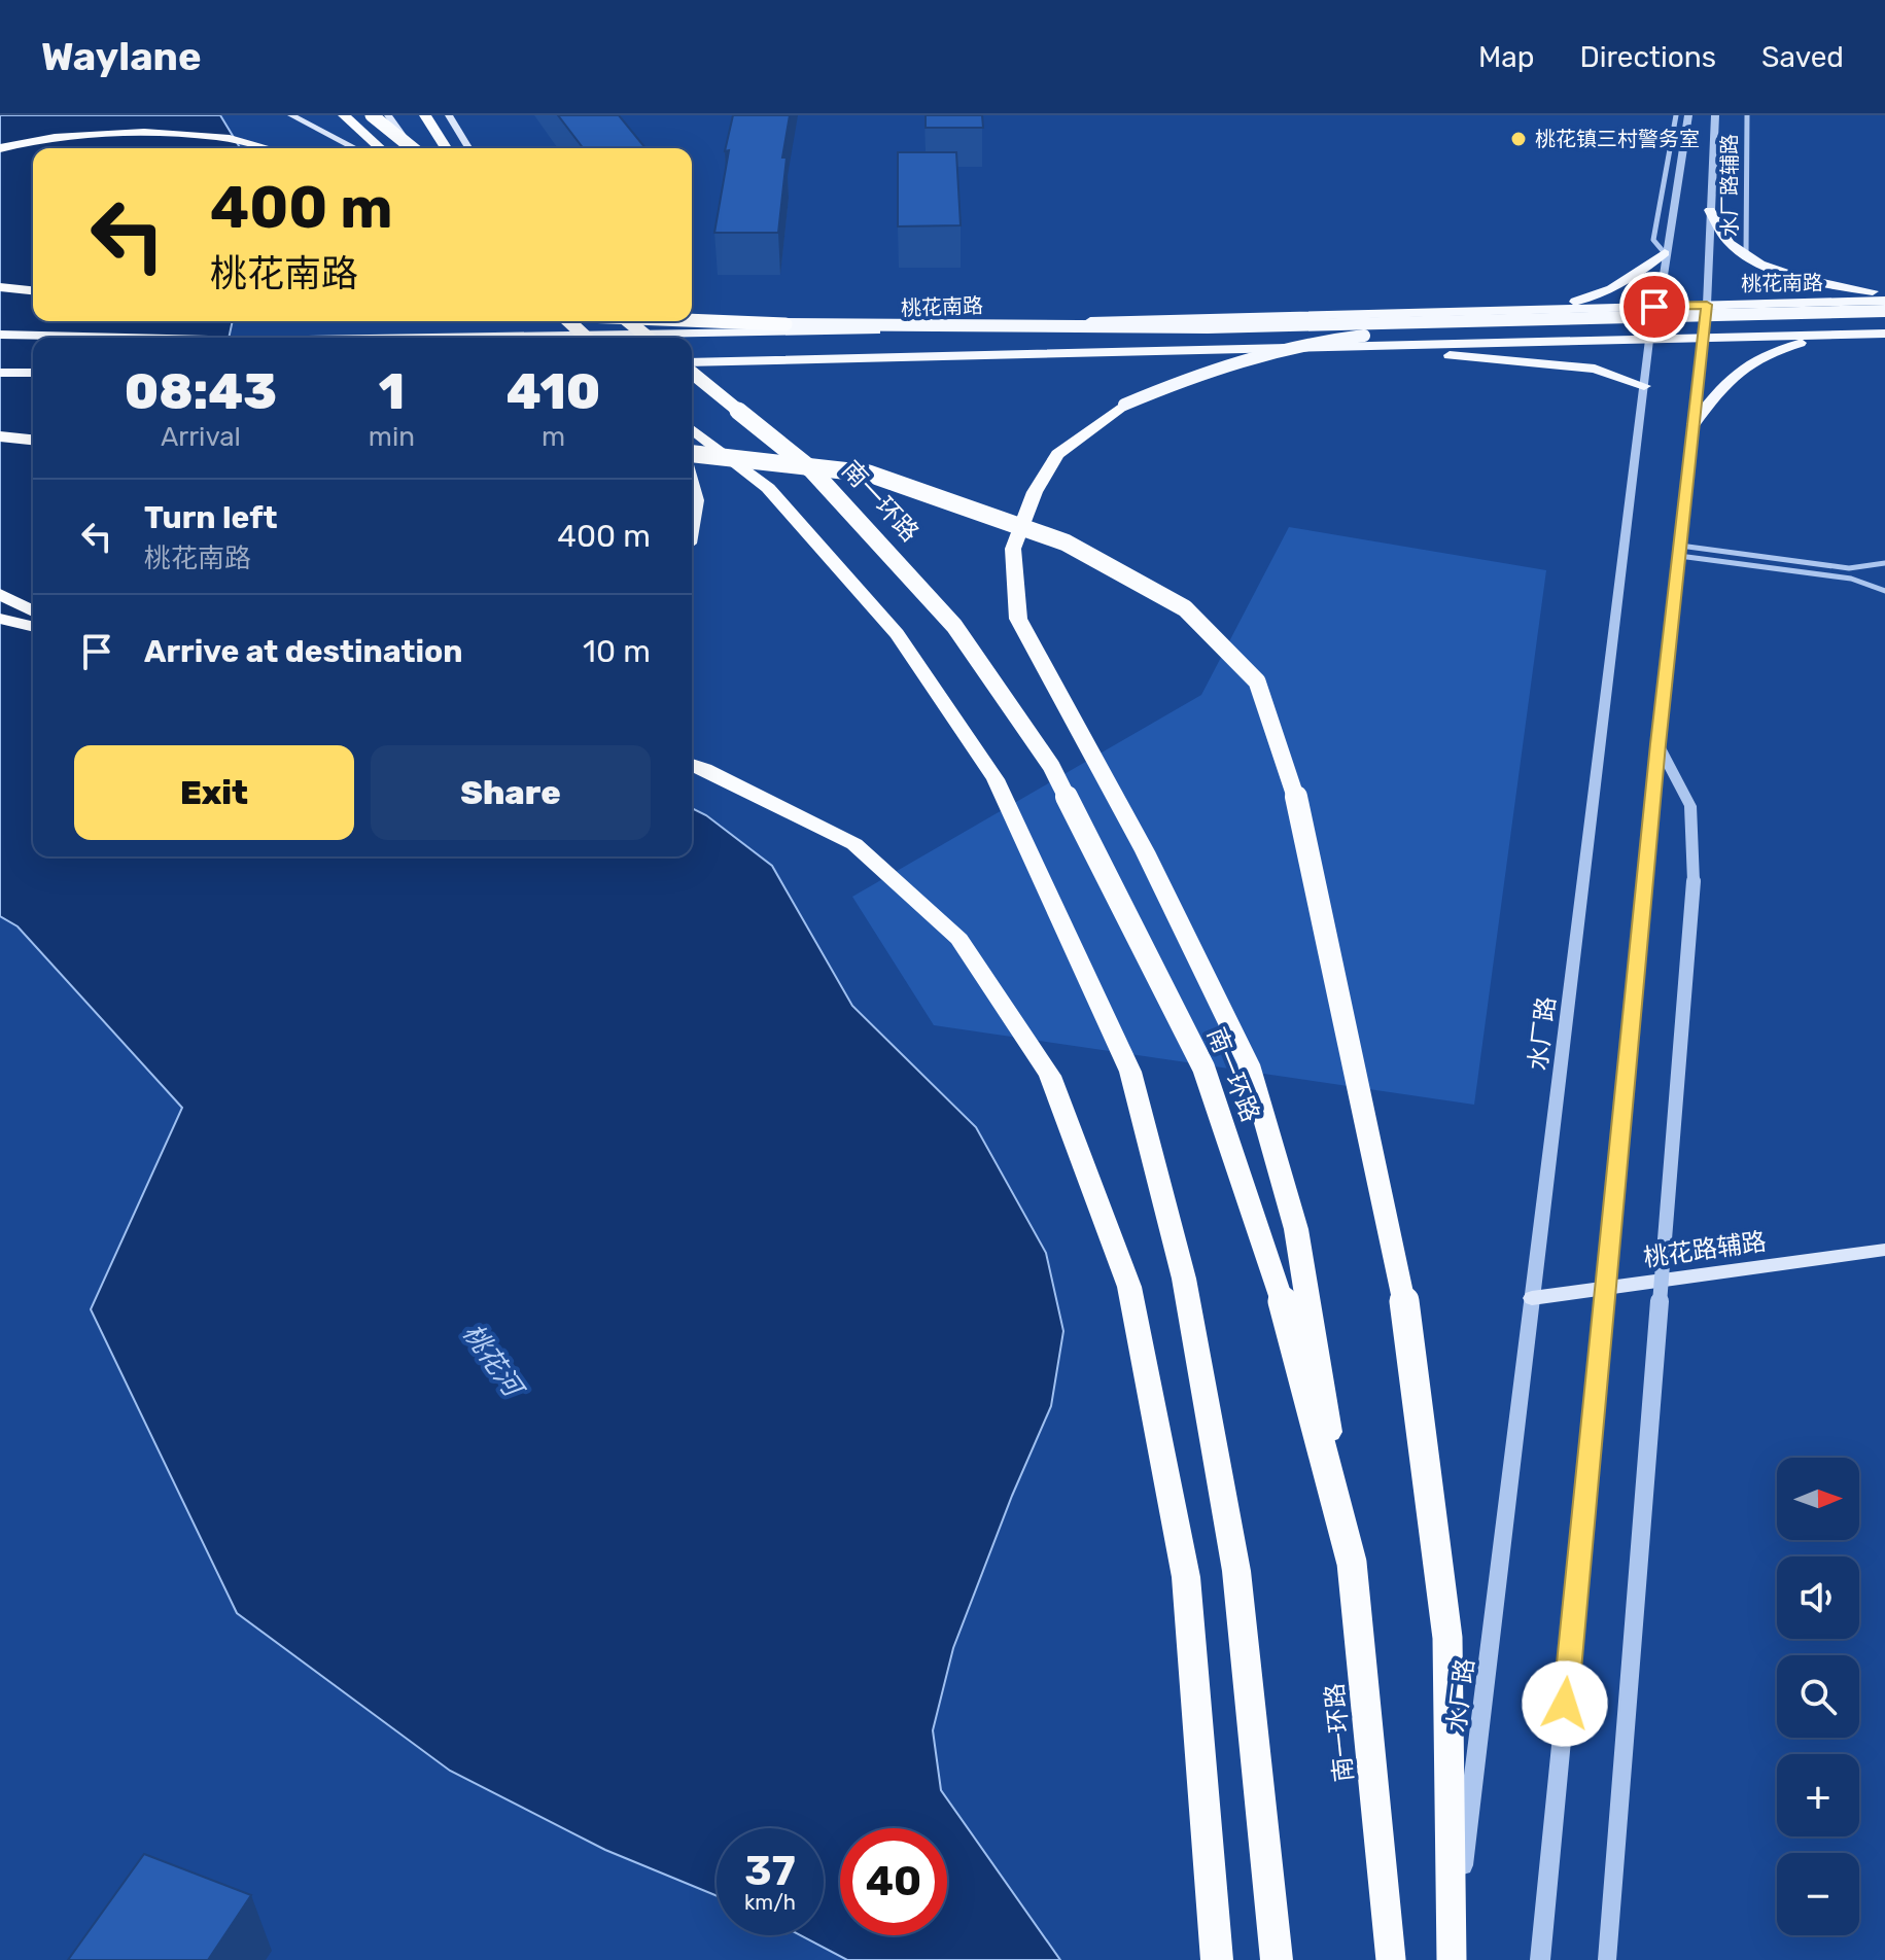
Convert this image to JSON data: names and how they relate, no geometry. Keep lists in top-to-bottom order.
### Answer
{
  "streets": {
    "highway": ["南一环路"],
    "main road": ["桃花南路", "桃花路辅路"],
    "street": ["水厂路辅路", "水厂路"]
  },
  "crossings": [
    ["桃花南路", "水厂路"],
    ["水厂路", "桃花路辅路"]
  ],
  "water": ["桃花河"],
  "places": ["桃花镇三村警务室"],
  "north": "right",
  "page": {
    "header": "Waylane",
    "nav": ["Map", "Directions", "Saved"],
    "turn": ["400 m", "桃花南路"],
    "eta": [
      "08:43",
      "Arrival",
      "1",
      "min",
      "410",
      "m"
    ],
    "list": [
      {
        "name": "Turn left",
        "note": "桃花南路",
        "value": "400 m"
      },
      {
        "name": "Arrive at destination",
        "value": "10 m"
      }
    ],
    "buttons": ["Exit", "Share"],
    "map_buttons": ["+", "−"],
    "speed": "37 km/h",
    "limit": "40"
  }
}
